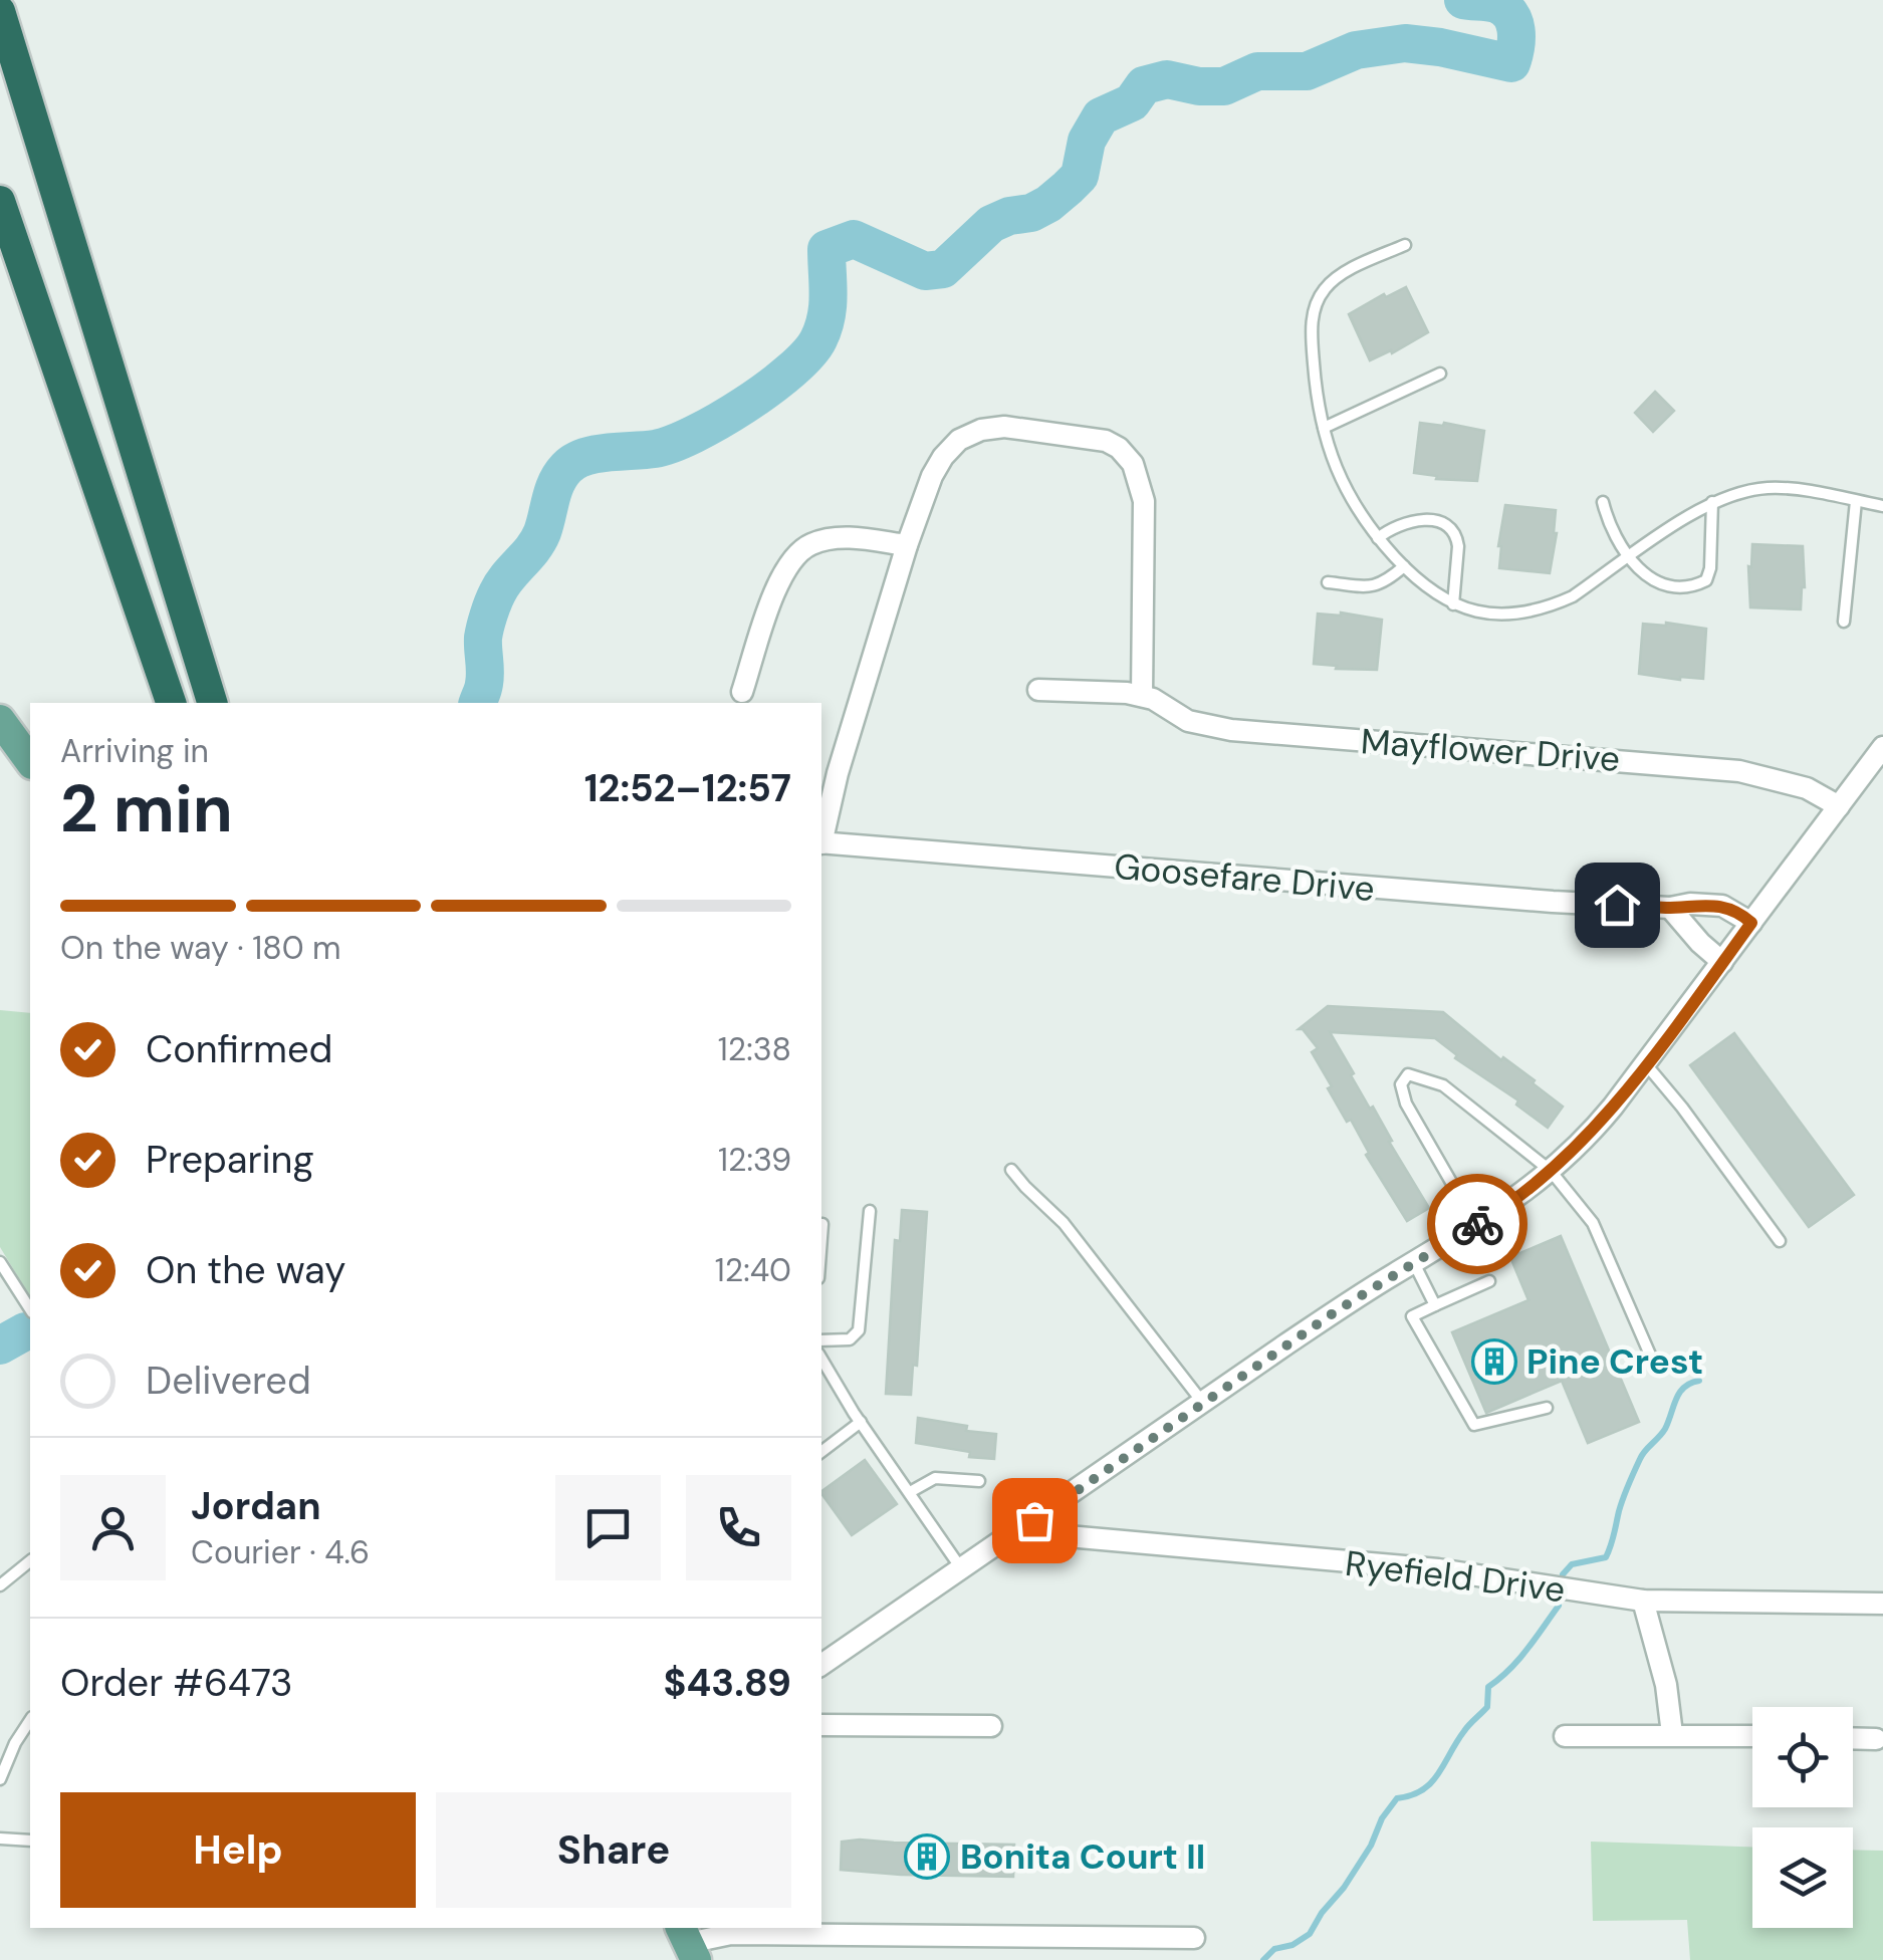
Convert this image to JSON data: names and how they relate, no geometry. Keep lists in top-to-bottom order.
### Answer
{
  "streets": {
    "street": ["Mayflower Drive", "Goosefare Drive", "Ryefield Drive"]
  },
  "places": {
    "building": ["Pine Crest", "Bonita Court II"]
  },
  "page": {
    "heading": ["2 min", "Arriving in", "12:52–12:57"],
    "panel": [
      "Jordan",
      "Courier · 4.6",
      "Order #6473",
      "$43.89"
    ],
    "bar": "On the way · 180 m",
    "list": [
      ["Confirmed", "12:38"],
      ["Preparing", "12:39"],
      ["On the way", "12:40"],
      "Delivered"
    ],
    "buttons": ["Help", "Share"]
  }
}
